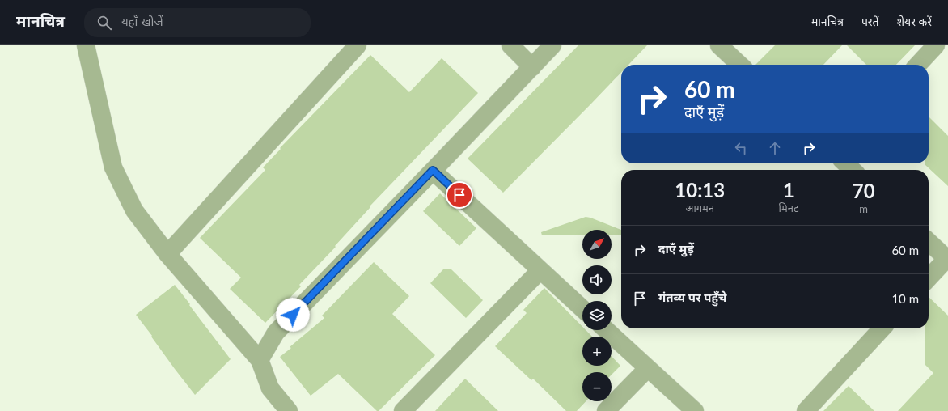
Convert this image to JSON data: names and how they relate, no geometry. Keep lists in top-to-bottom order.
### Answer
{
  "north": "top right",
  "page": {
    "header": "मानचित्र",
    "search": "यहाँ खोजें",
    "nav": ["मानचित्र", "परतें", "शेयर करें"],
    "turn": ["60 m", "दाएँ मुड़ें"],
    "eta": [
      "10:13",
      "आगमन",
      "1",
      "मिनट",
      "70",
      "m"
    ],
    "list": [
      {
        "name": "दाएँ मुड़ें",
        "value": "60 m"
      },
      {
        "name": "गंतव्य पर पहुँचे",
        "value": "10 m"
      }
    ],
    "map_buttons": ["+", "−"]
  }
}
